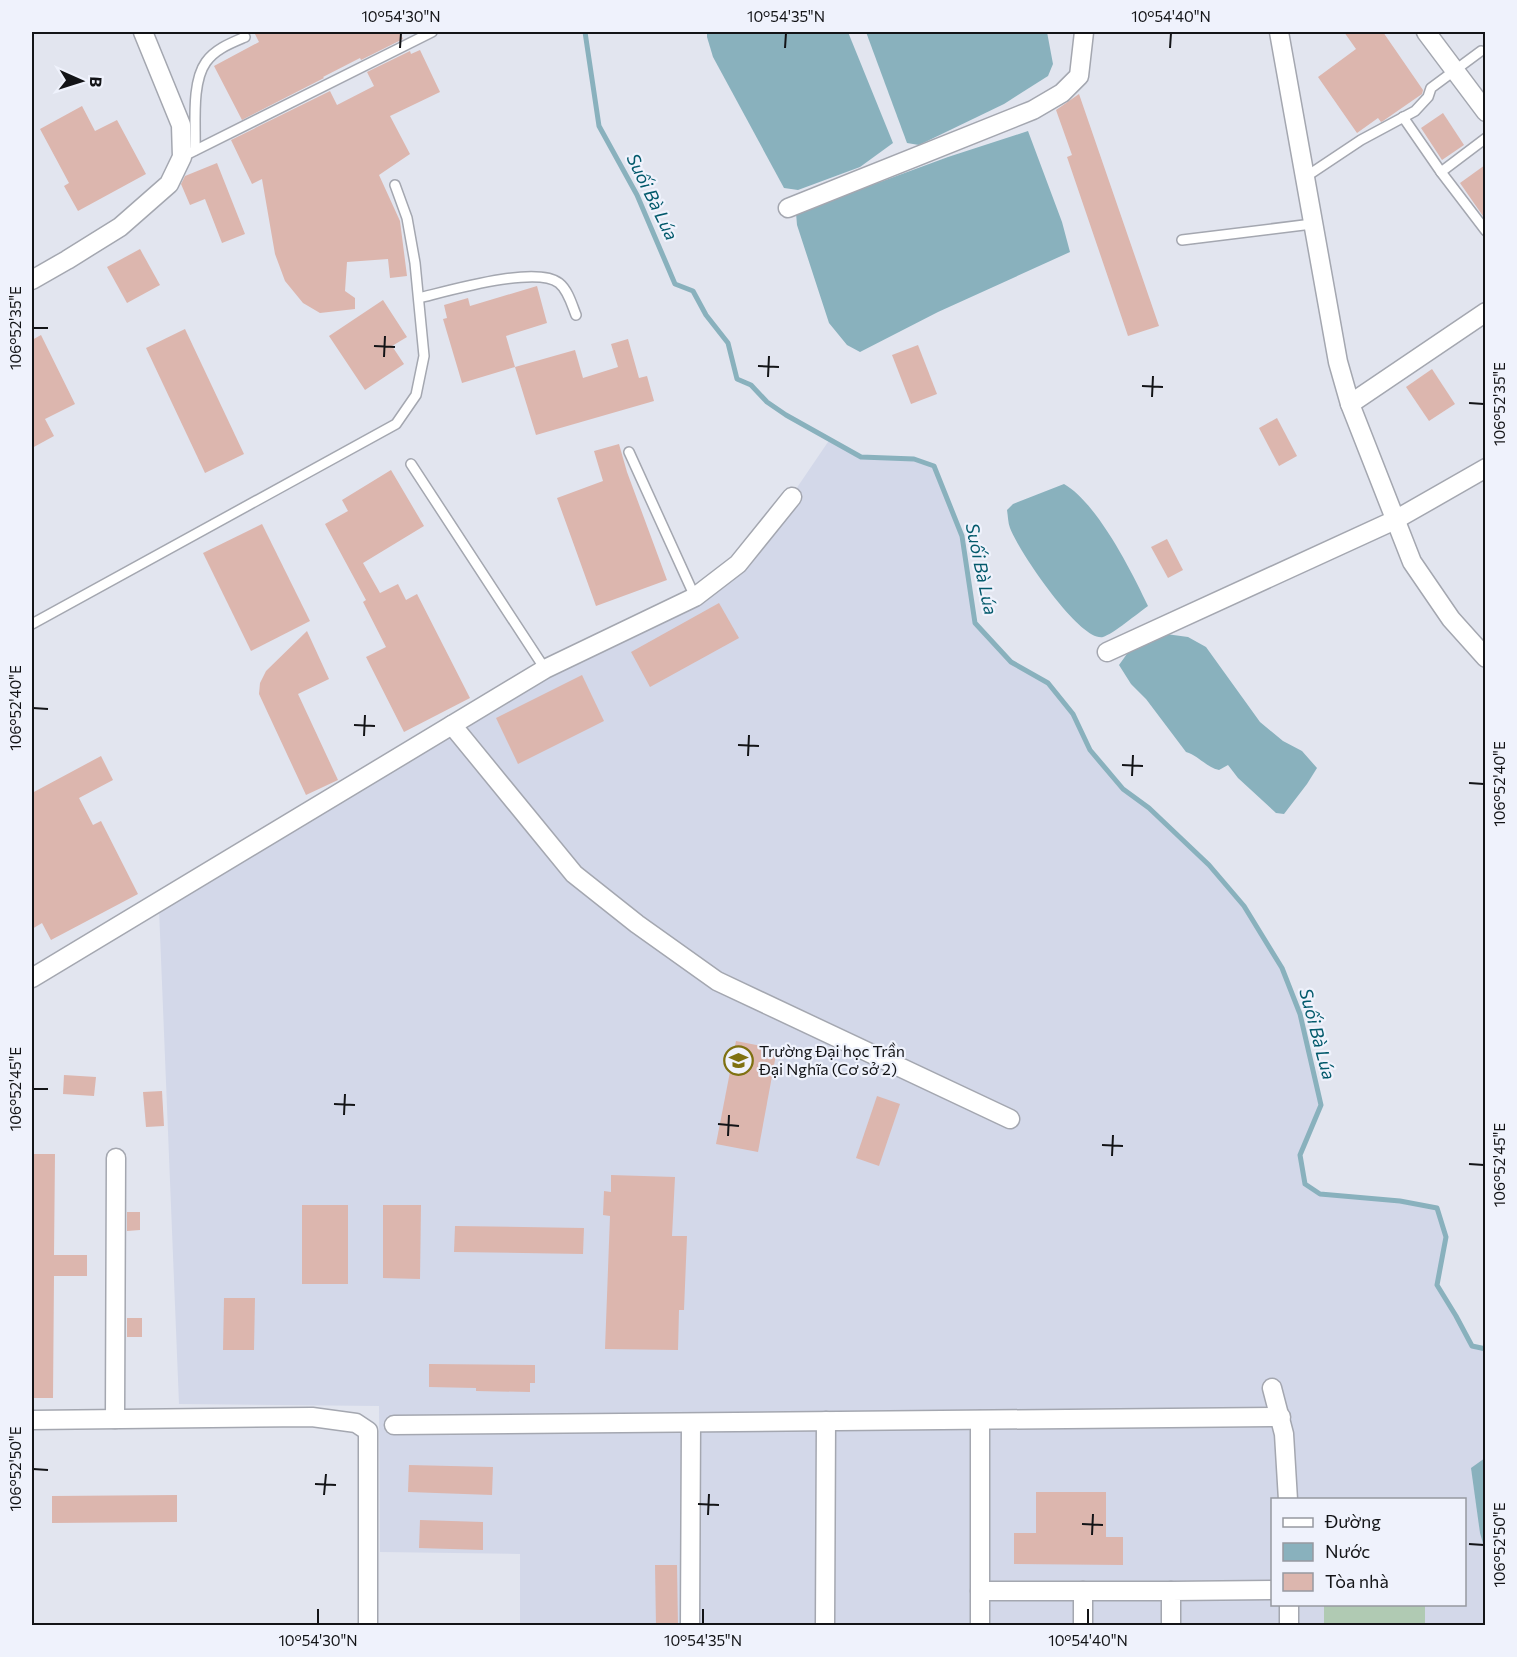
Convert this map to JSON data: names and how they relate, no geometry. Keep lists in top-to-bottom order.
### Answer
{
  "water": ["Suối Bà Lúa"],
  "places": {
    "school or university": ["Trường Đại học Trần Đại Nghĩa (Cơ sở 2)"]
  },
  "legend": ["Đường", "Nước", "Tòa nhà"],
  "north": "right",
  "coordinates": [
    "10°54'30\"N",
    "10°54'35\"N",
    "10°54'40\"N",
    "106°52'35\"E",
    "106°52'40\"E",
    "106°52'45\"E",
    "106°52'50\"E"
  ]
}
